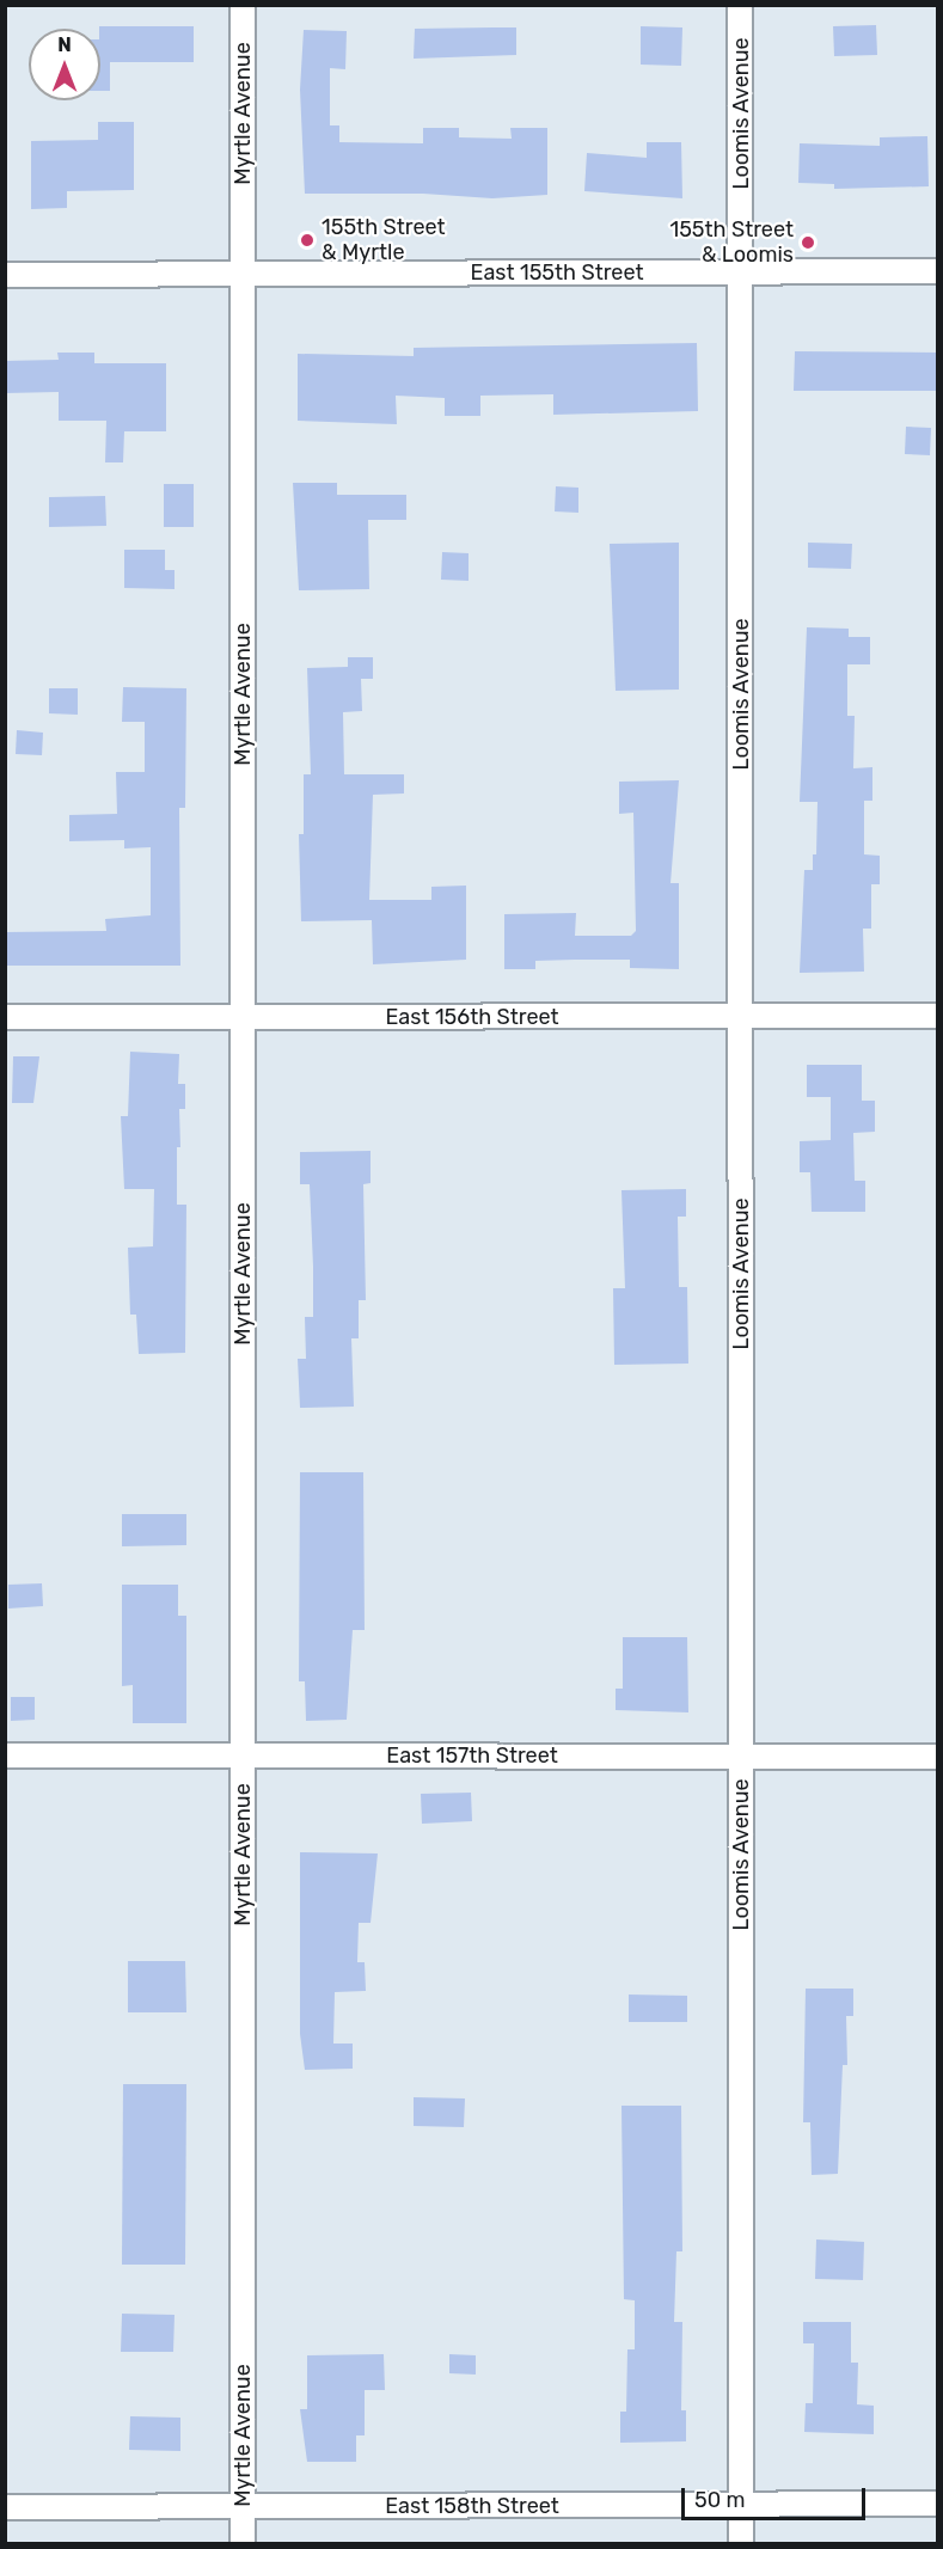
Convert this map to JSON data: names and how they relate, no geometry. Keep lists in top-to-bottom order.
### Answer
{
  "streets": {
    "street": [
      "Myrtle Avenue",
      "Loomis Avenue",
      "East 155th Street",
      "East 156th Street",
      "East 157th Street",
      "East 158th Street"
    ]
  },
  "crossings": [
    ["Myrtle Avenue", "East 155th Street"],
    ["Myrtle Avenue", "East 156th Street"],
    ["Myrtle Avenue", "East 157th Street"],
    ["Myrtle Avenue", "East 158th Street"],
    ["Loomis Avenue", "East 155th Street"],
    ["Loomis Avenue", "East 156th Street"],
    ["Loomis Avenue", "East 157th Street"],
    ["Loomis Avenue", "East 158th Street"]
  ],
  "places": ["155th Street & Myrtle", "155th Street & Loomis"],
  "scale_bar": "50 m",
  "north": "top"
}
